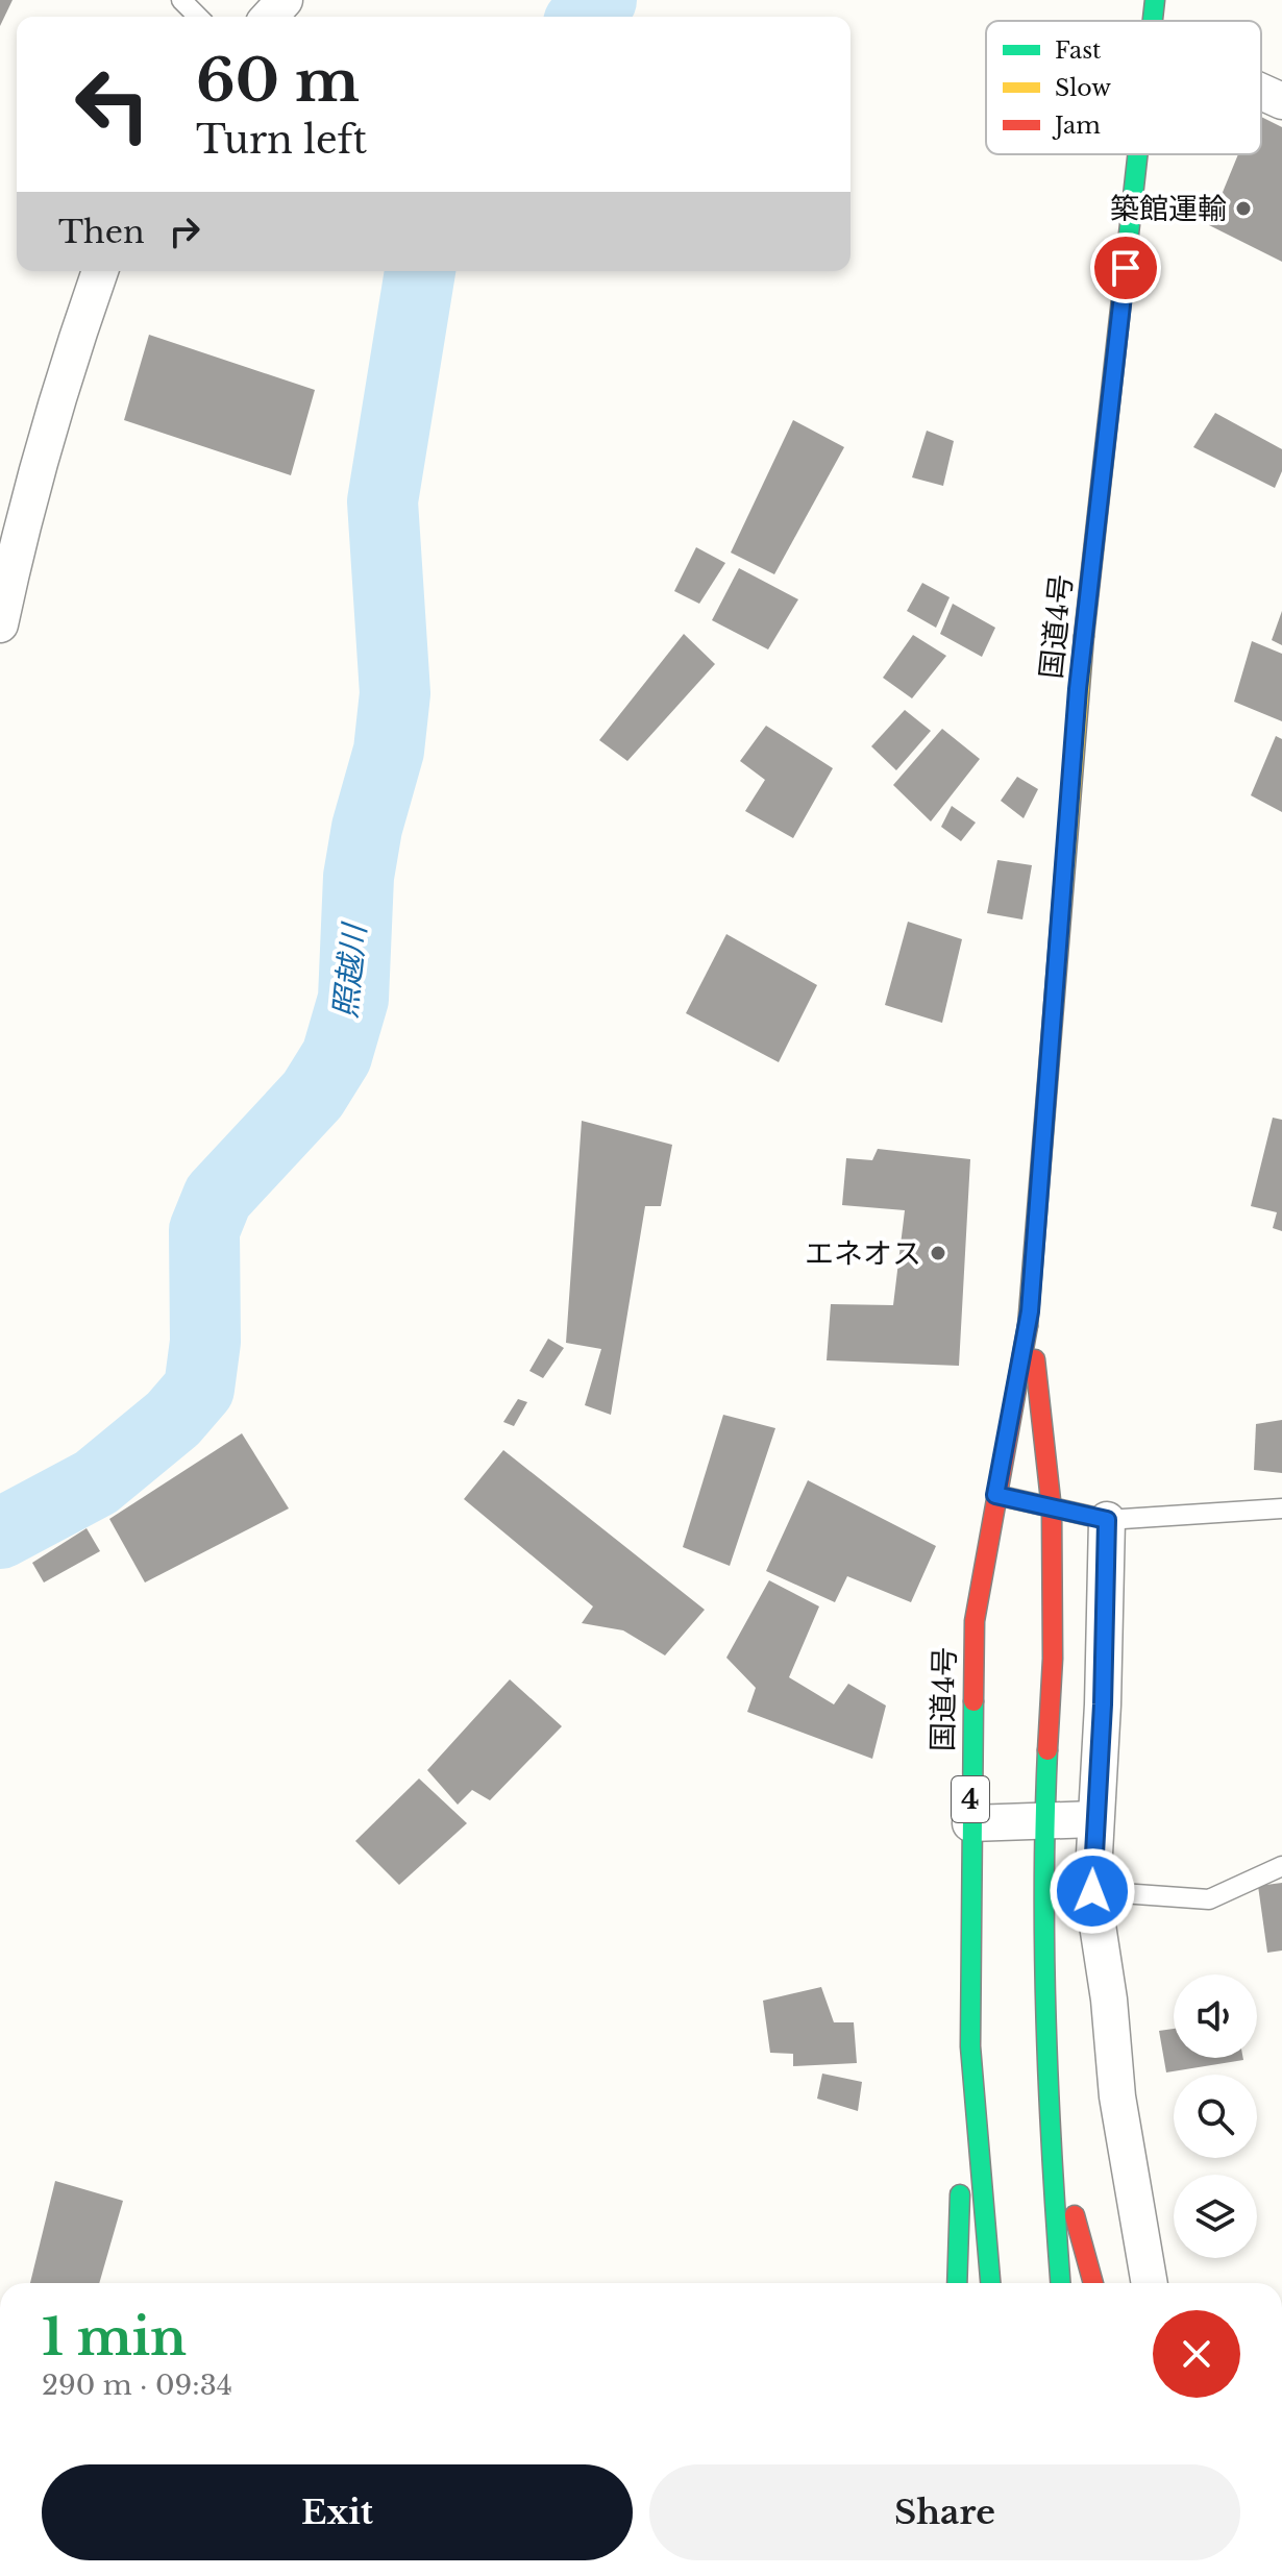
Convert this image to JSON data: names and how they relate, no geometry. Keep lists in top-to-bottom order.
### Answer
{
  "streets": {
    "highway": ["国道4号", "4"]
  },
  "water": ["照越川"],
  "places": ["築館運輸", "エネオス"],
  "legend": ["Fast", "Slow", "Jam"],
  "page": {
    "turn": ["60 m", "Turn left"],
    "then": "Then",
    "heading": ["1 min", "290 m · 09:34"],
    "buttons": ["Exit", "Share"]
  }
}
